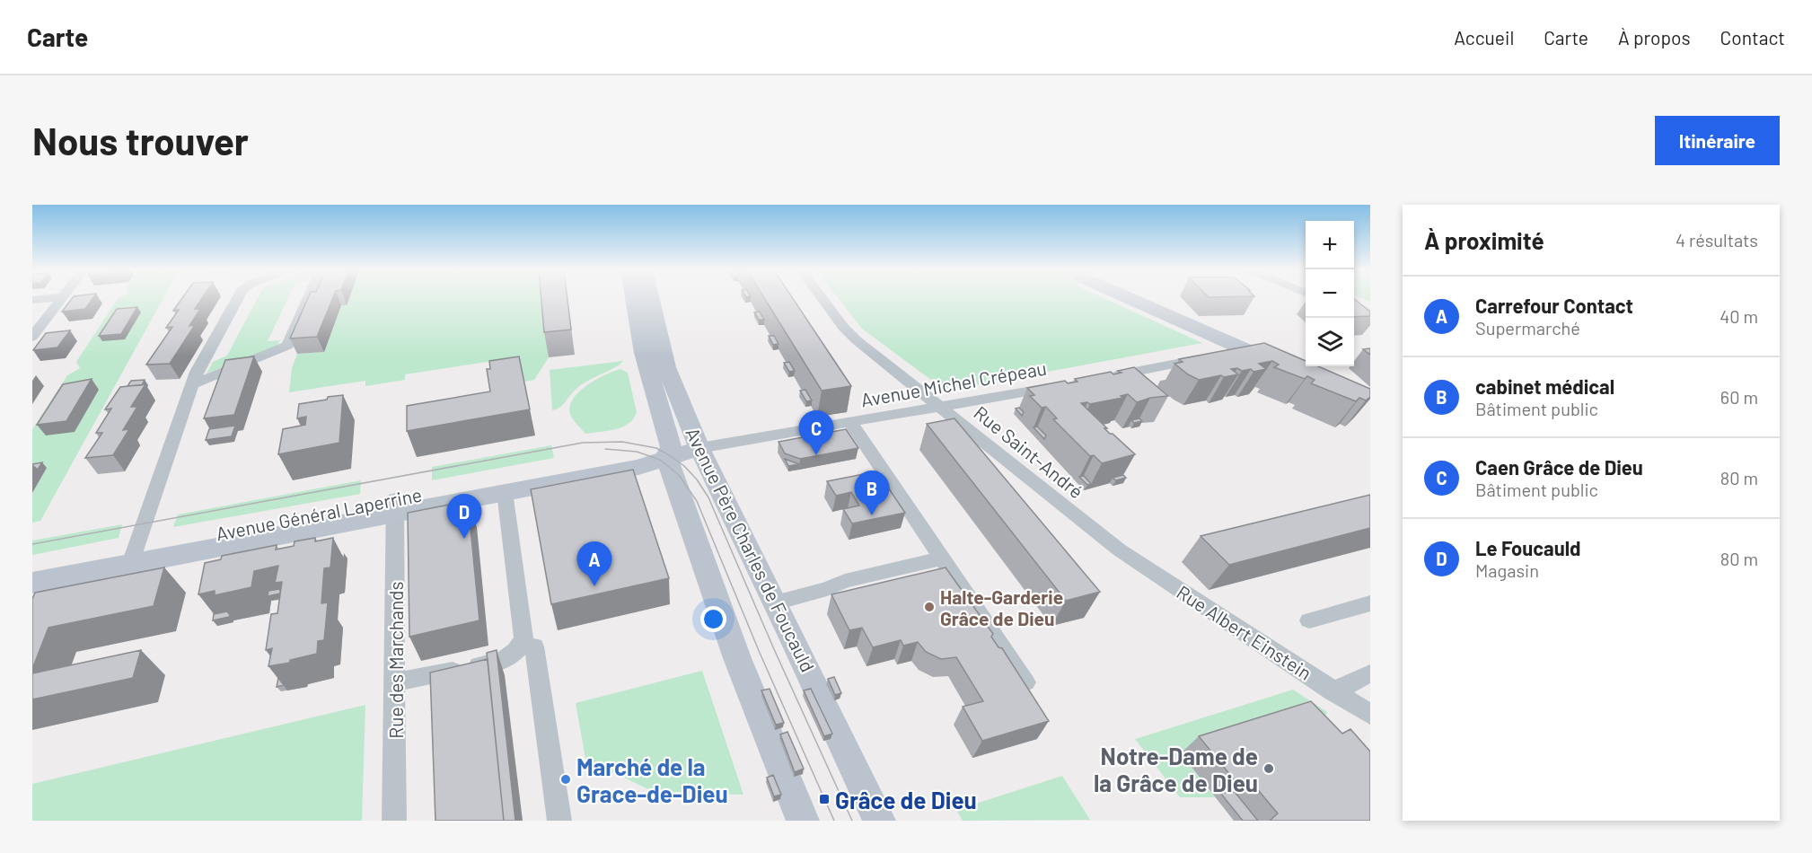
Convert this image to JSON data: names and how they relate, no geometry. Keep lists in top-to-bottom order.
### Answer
{
  "streets": {
    "main road": ["Avenue Général Laperrine", "Avenue Père Charles de Foucauld"],
    "street": [
      "Avenue Michel Crépeau",
      "Rue Saint-André",
      "Rue Albert Einstein",
      "Rue des Marchands"
    ]
  },
  "crossings": [
    ["Avenue Michel Crépeau", "Rue Saint-André"],
    ["Avenue Michel Crépeau", "Avenue Général Laperrine"],
    ["Avenue Michel Crépeau", "Avenue Père Charles de Foucauld"],
    ["Rue Saint-André", "Rue Albert Einstein"],
    ["Avenue Général Laperrine", "Avenue Père Charles de Foucauld"],
    ["Avenue Général Laperrine", "Rue des Marchands"]
  ],
  "places": {
    "other": ["Halte-Garderie Grâce de Dieu", "Notre-Dame de la Grâce de Dieu", "Marché de la Grace-de-Dieu"],
    "transit": ["Grâce de Dieu"]
  },
  "page": {
    "header": "Carte",
    "nav": [
      "Accueil",
      "Carte",
      "À propos",
      "Contact"
    ],
    "buttons": "Itinéraire",
    "title": "Nous trouver",
    "heading": ["À proximité", "4 résultats"],
    "map_buttons": ["+", "−"],
    "list": [
      {
        "mark": "A",
        "name": "Carrefour Contact",
        "note": "Supermarché",
        "value": "40 m"
      },
      {
        "mark": "B",
        "name": "cabinet médical",
        "note": "Bâtiment public",
        "value": "60 m"
      },
      {
        "mark": "C",
        "name": "Caen Grâce de Dieu",
        "note": "Bâtiment public",
        "value": "80 m"
      },
      {
        "mark": "D",
        "name": "Le Foucauld",
        "note": "Magasin",
        "value": "80 m"
      }
    ],
    "pins": [
      "C",
      "B",
      "D",
      "A"
    ]
  }
}
